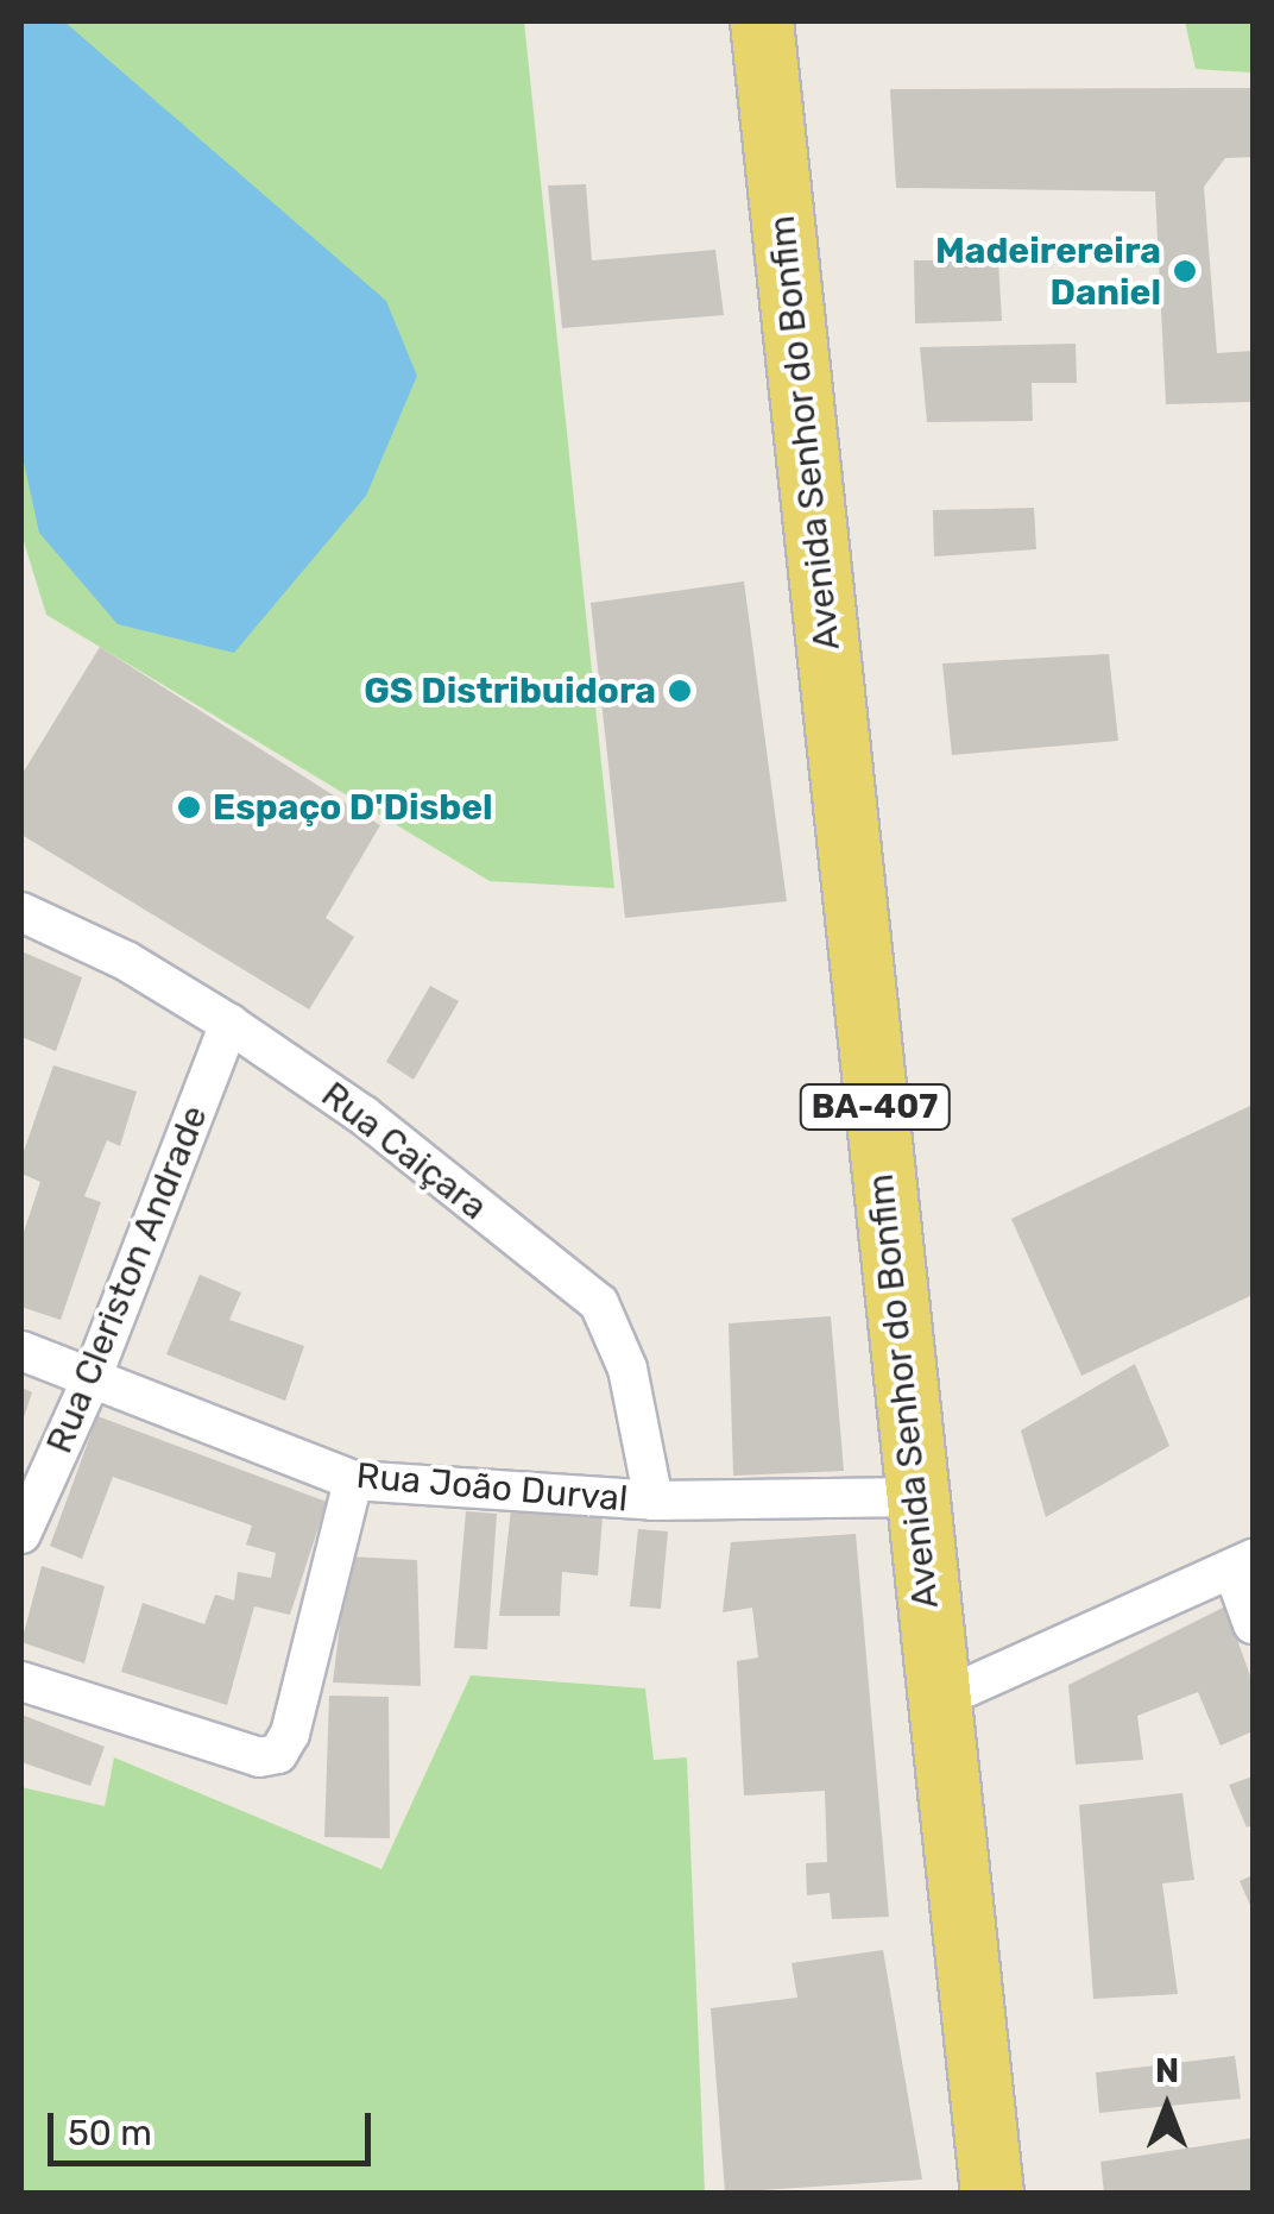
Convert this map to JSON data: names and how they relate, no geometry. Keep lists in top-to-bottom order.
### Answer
{
  "streets": {
    "main road": ["Avenida Senhor do Bonfim", "BA-407"],
    "street": ["Rua Caiçara", "Rua Cleriston Andrade", "Rua João Durval"]
  },
  "crossings": [
    ["Avenida Senhor do Bonfim", "Rua João Durval"],
    ["Rua Caiçara", "Rua Cleriston Andrade"],
    ["Rua Caiçara", "Rua João Durval"],
    ["Rua Cleriston Andrade", "Rua João Durval"]
  ],
  "places": ["Madeirereira Daniel", "GS Distribuidora", "Espaço D'Disbel"],
  "scale_bar": "50 m",
  "north": "top"
}
